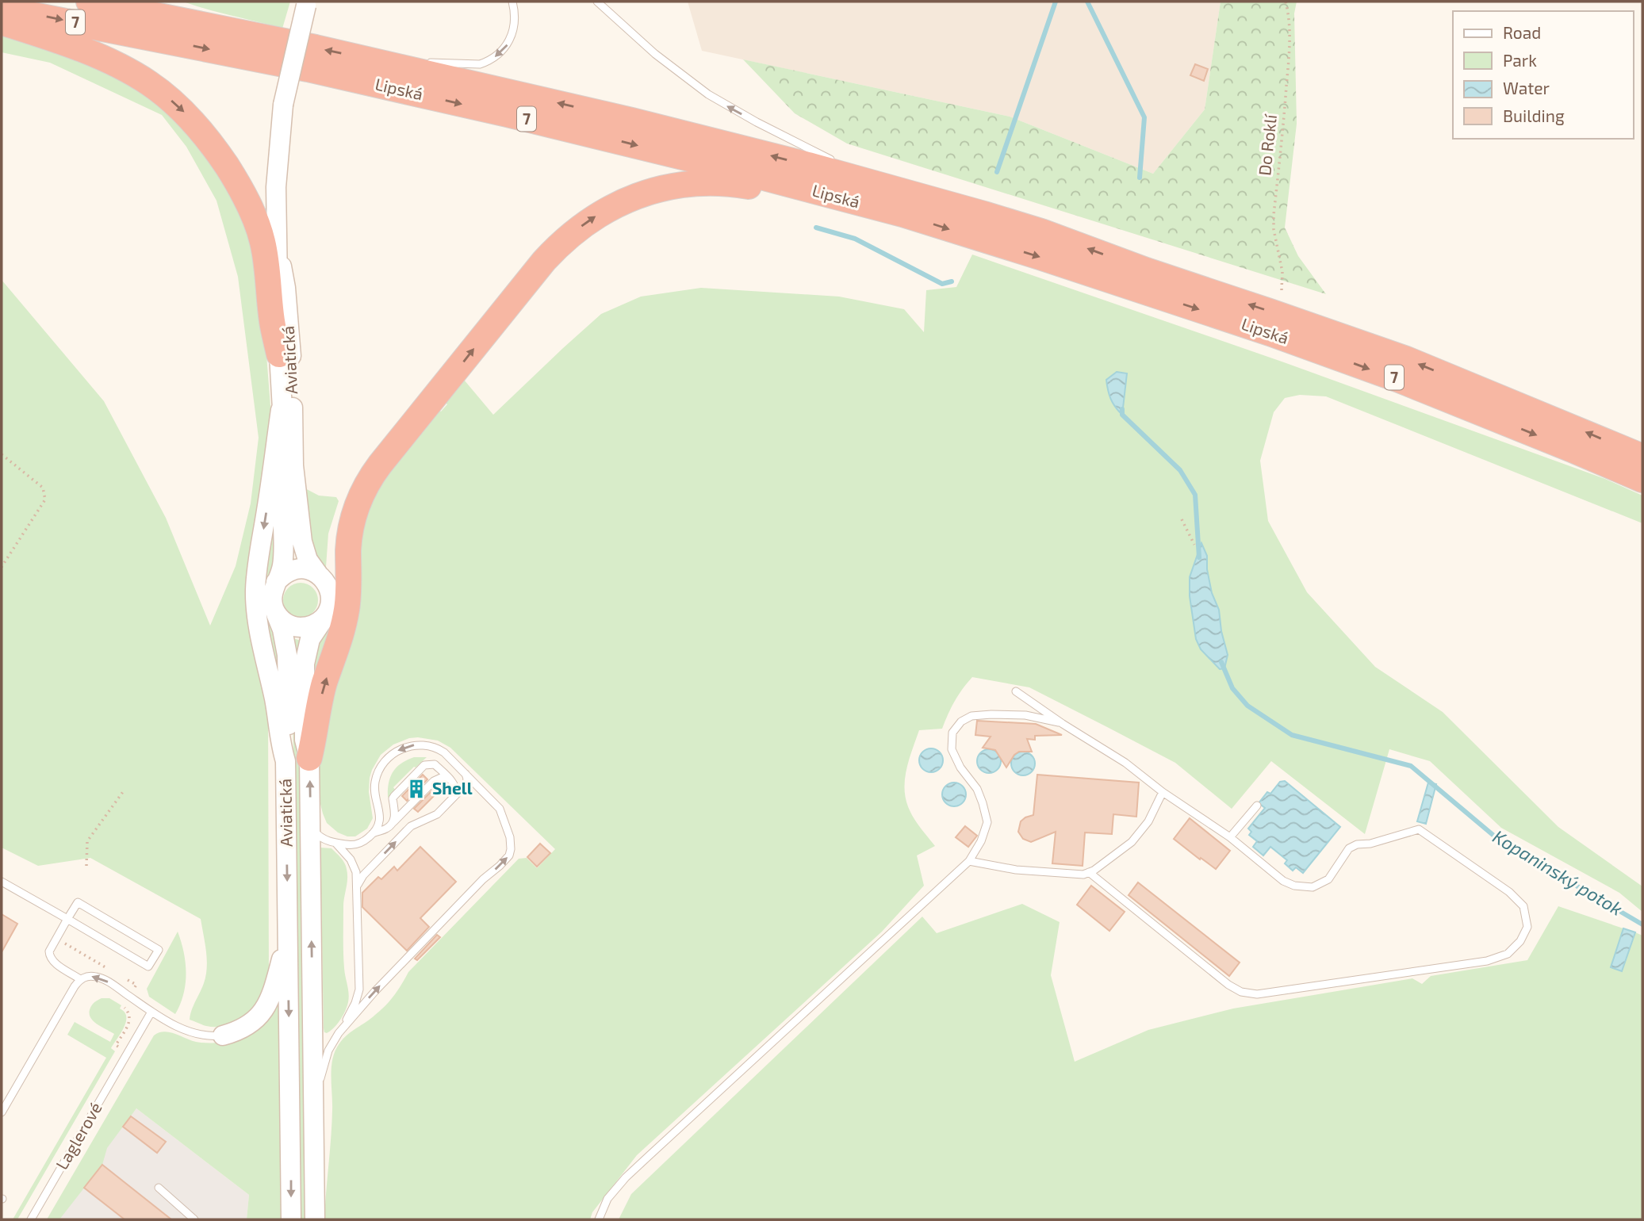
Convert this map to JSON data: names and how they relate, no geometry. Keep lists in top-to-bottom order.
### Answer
{
  "streets": {
    "highway": ["7", "Lipská"],
    "main road": ["Aviatická"],
    "lane": ["Laglerové"],
    "path": ["Do Roklí"]
  },
  "water": ["Kopaninský potok"],
  "places": {
    "building": ["Shell"]
  },
  "legend": [
    "Road",
    "Park",
    "Water",
    "Building"
  ]
}
